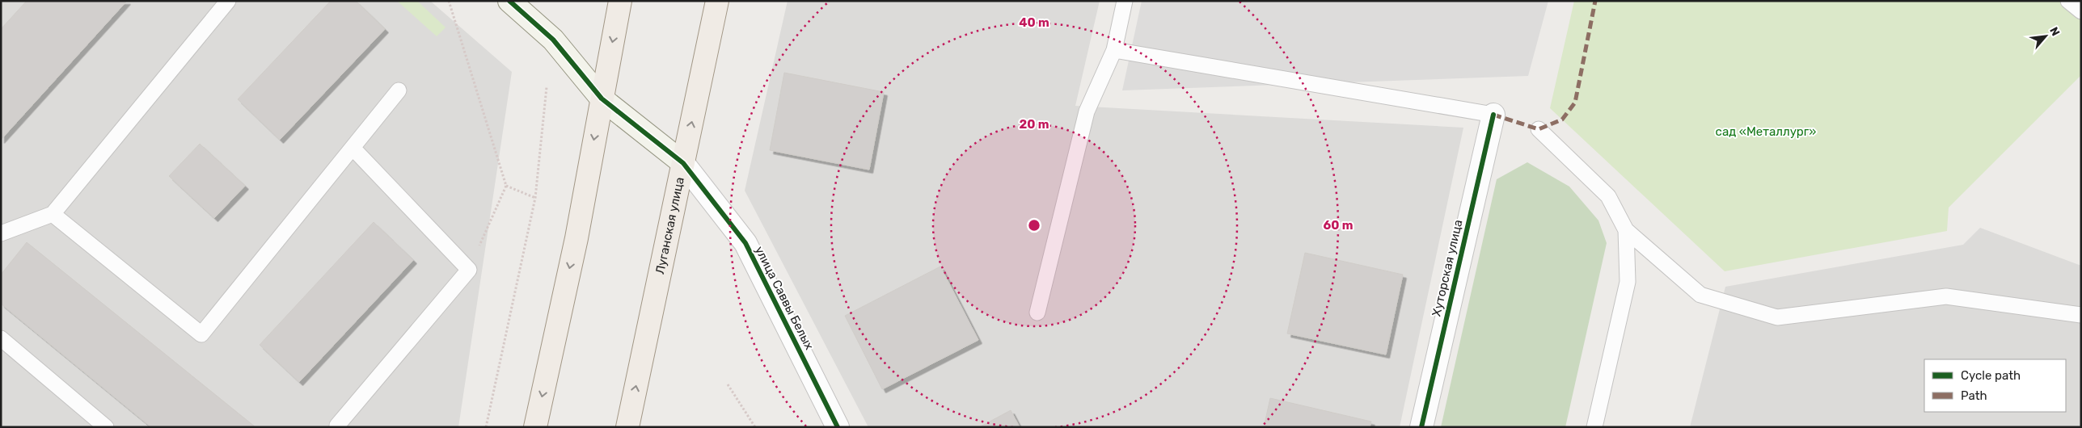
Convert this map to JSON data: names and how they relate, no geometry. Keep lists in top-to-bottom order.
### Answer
{
  "streets": {
    "main road": ["Луганская улица"],
    "street": ["Хуторская улица", "улица Саввы Белых"]
  },
  "crossings": [
    ["Луганская улица", "улица Саввы Белых"]
  ],
  "parks": ["сад «Металлург»"],
  "legend": ["Cycle path", "Path"],
  "north": "top right",
  "rings": ["40 m", "20 m", "60 m"]
}
